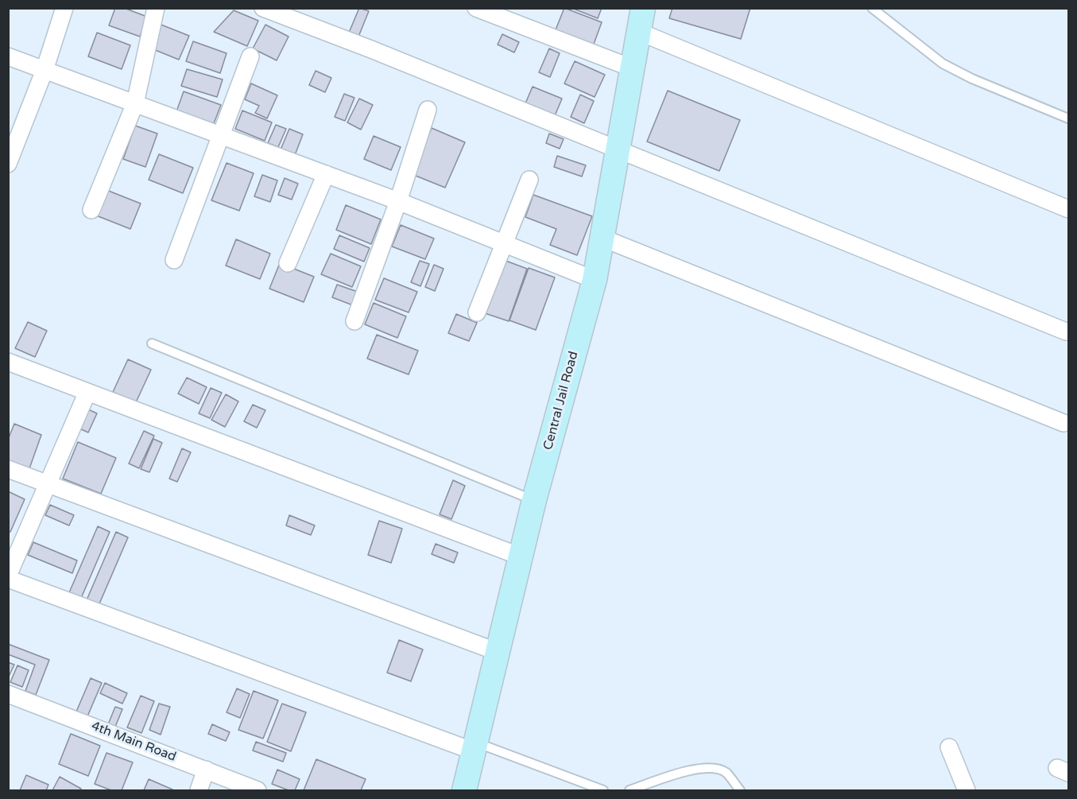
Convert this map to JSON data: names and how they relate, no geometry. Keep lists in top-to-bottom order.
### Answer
{
  "streets": {
    "main road": ["Central Jail Road"],
    "street": ["4th Main Road"]
  }
}
